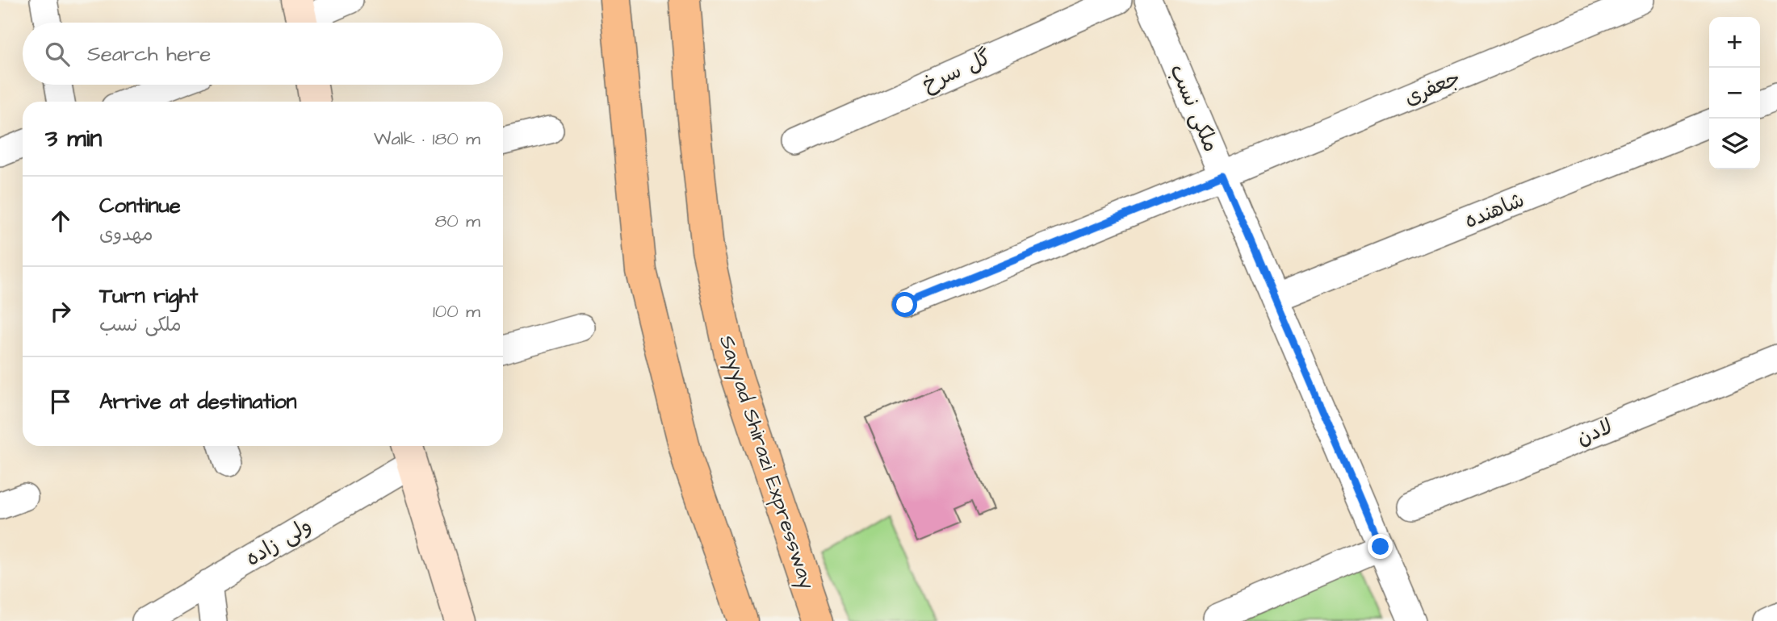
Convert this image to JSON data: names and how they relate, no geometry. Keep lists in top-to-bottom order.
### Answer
{
  "streets": {
    "highway": ["Sayyad Shirazi Expressway"],
    "street": [
      "گل سرخ",
      "جعفری",
      "ملکی نسب",
      "شاهنده",
      "لادن",
      "ولی زاده"
    ]
  },
  "crossings": [
    ["جعفری", "ملکی نسب"],
    ["ملکی نسب", "شاهنده"]
  ],
  "page": {
    "map_buttons": ["+", "−"],
    "search": "Search here",
    "heading": ["3 min", "Walk · 180 m"],
    "list": [
      ["Continue", "مهدوی", "80 m"],
      ["Turn right", "ملکی نسب", "100 m"],
      "Arrive at destination"
    ]
  }
}
